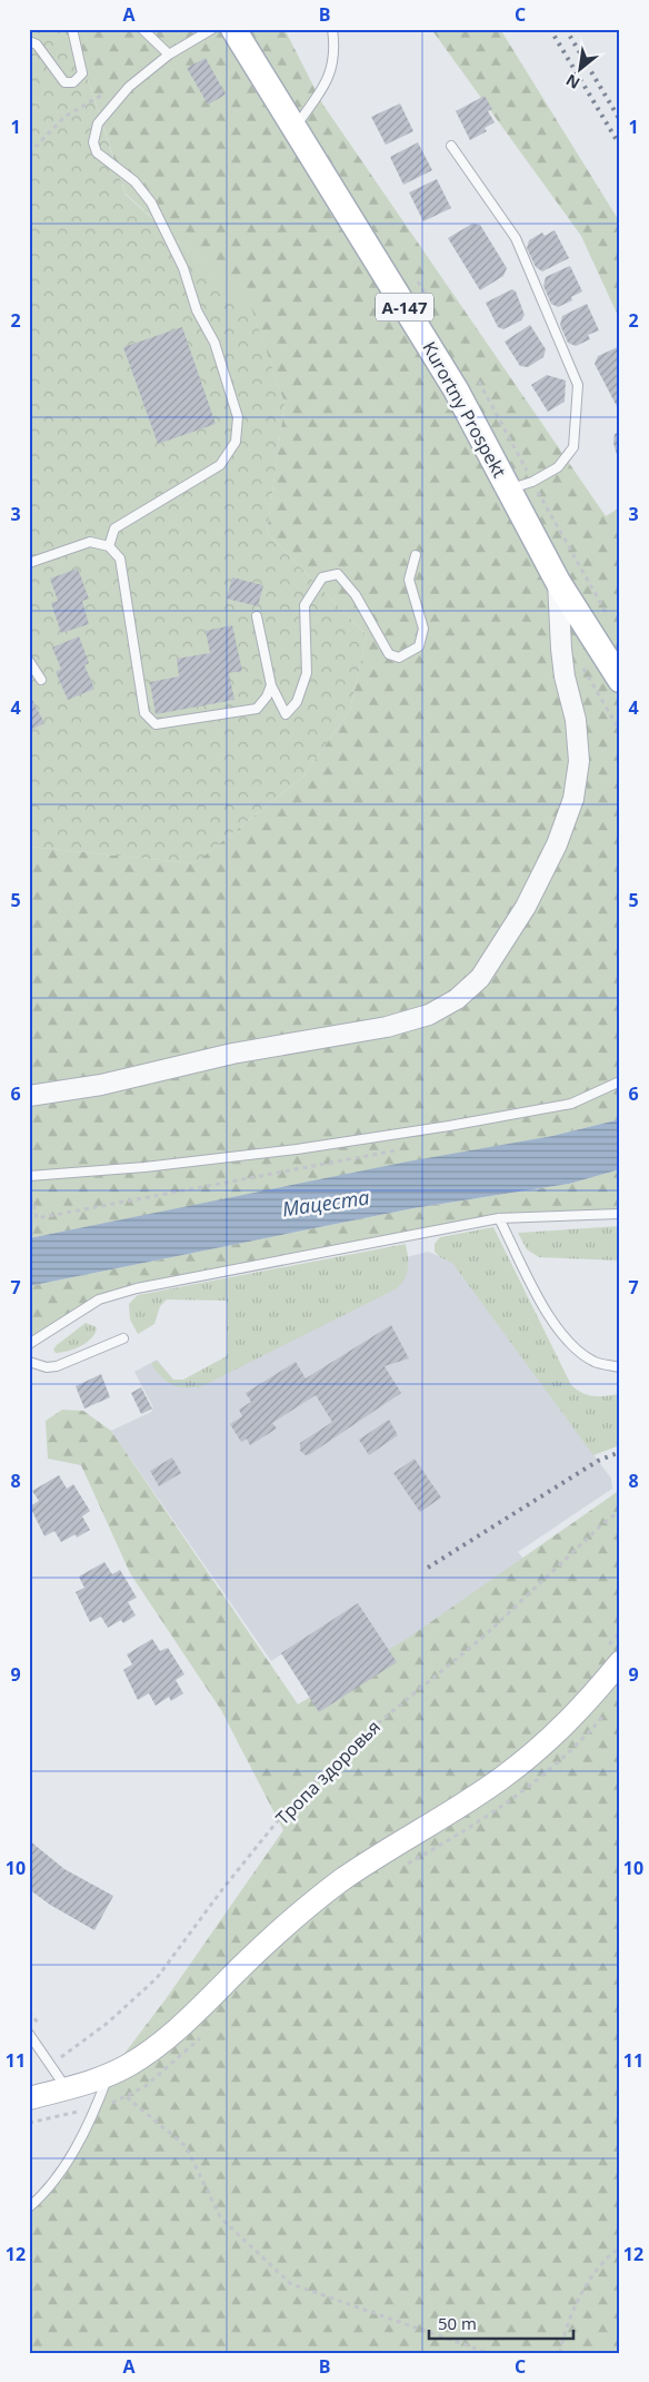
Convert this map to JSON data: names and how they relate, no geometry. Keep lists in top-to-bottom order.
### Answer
{
  "streets": {
    "main road": ["А-147", "Kurortny Prospekt"],
    "path": ["Тропа здоровья"]
  },
  "water": ["Мацеста"],
  "scale_bar": "50 m",
  "north": "bottom left",
  "grid": {
    "columns": ["A", "B", "C"],
    "rows": [
      "1",
      "2",
      "3",
      "4",
      "5",
      "6",
      "7",
      "8",
      "9",
      "10",
      "11",
      "12"
    ]
  }
}
